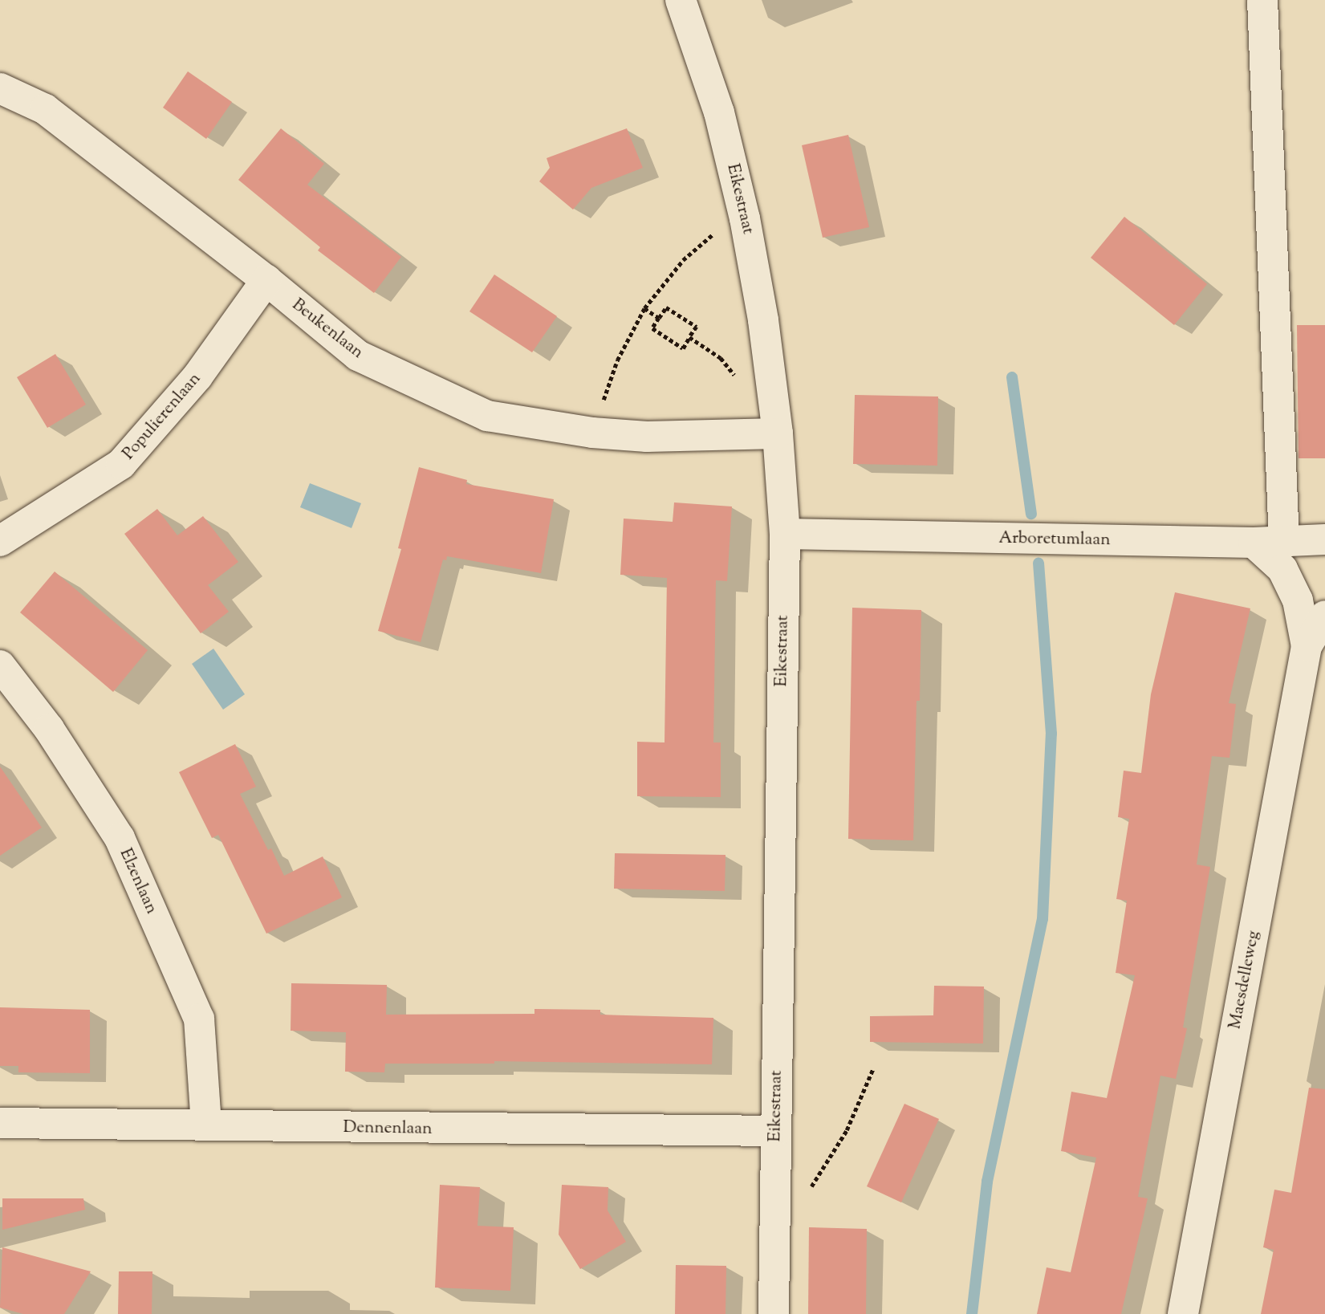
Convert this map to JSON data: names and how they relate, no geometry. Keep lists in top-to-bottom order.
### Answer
{
  "streets": {
    "street": [
      "Eikestraat",
      "Beukenlaan",
      "Populierenlaan",
      "Arboretumlaan",
      "Elzenlaan",
      "Maesdelleweg",
      "Dennenlaan"
    ]
  },
  "crossings": [
    ["Eikestraat", "Beukenlaan"],
    ["Eikestraat", "Arboretumlaan"],
    ["Eikestraat", "Dennenlaan"],
    ["Beukenlaan", "Populierenlaan"],
    ["Arboretumlaan", "Maesdelleweg"],
    ["Elzenlaan", "Dennenlaan"]
  ]
}
